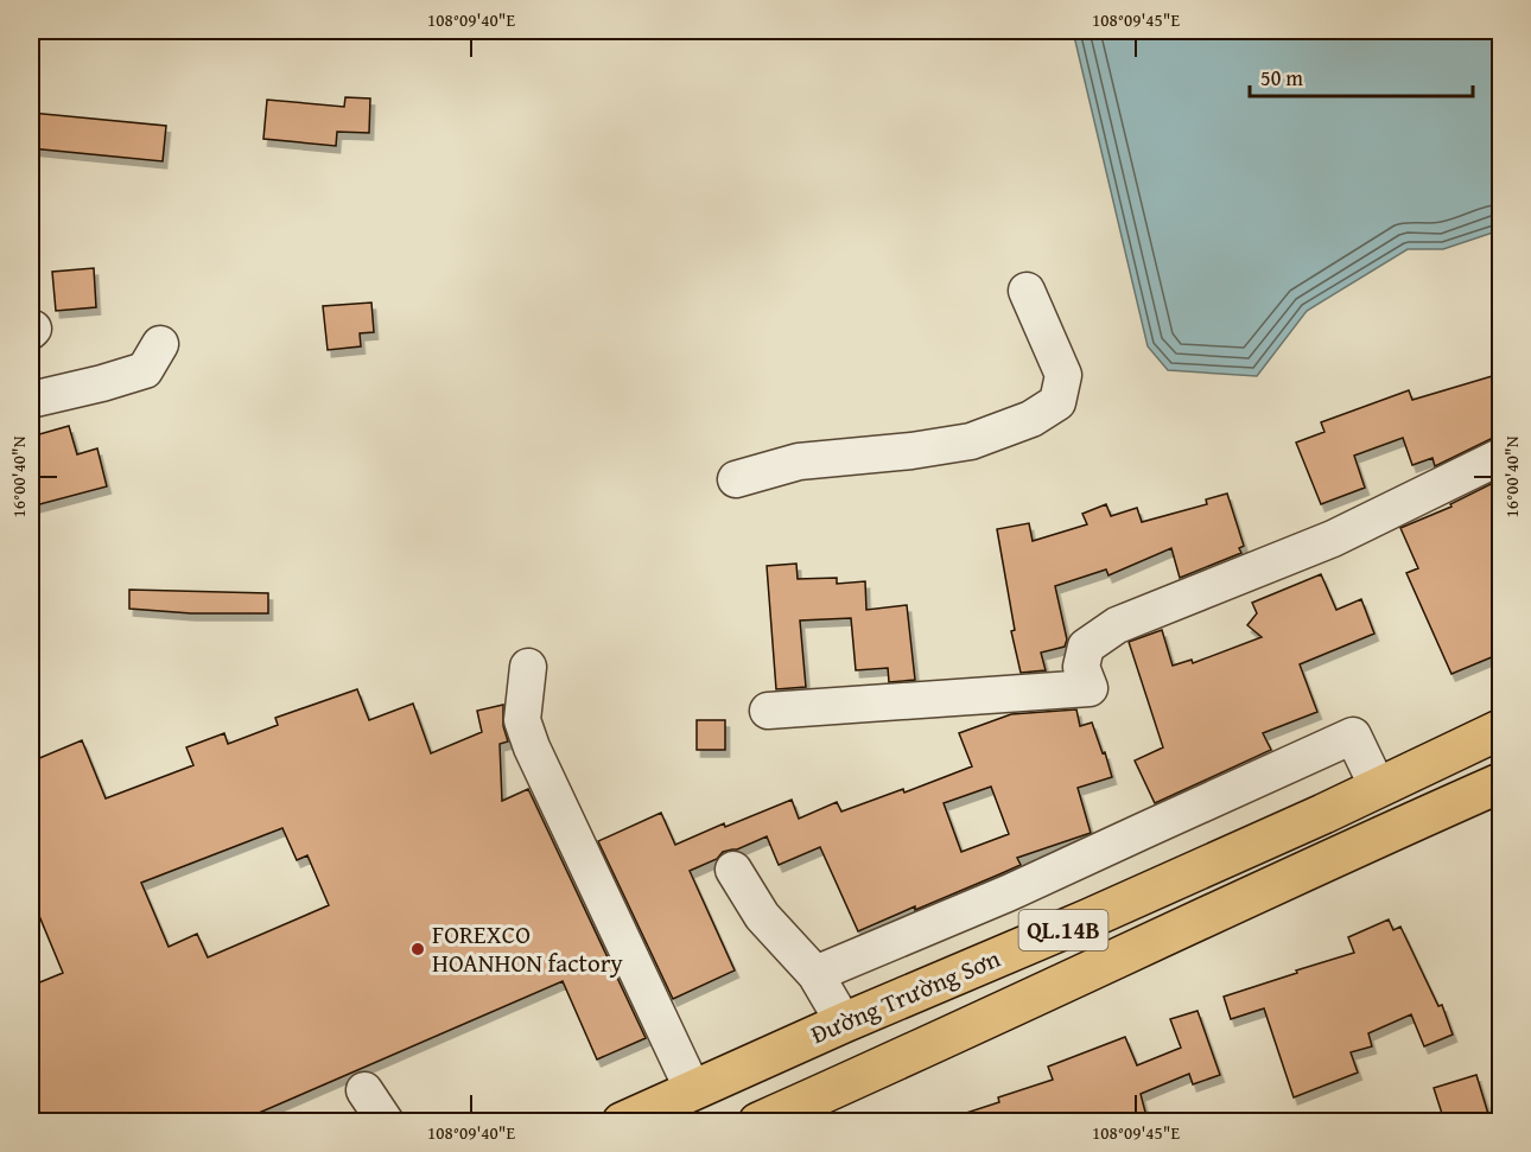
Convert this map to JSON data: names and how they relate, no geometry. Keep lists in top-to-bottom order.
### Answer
{
  "streets": {
    "highway": ["QL.14B", "Đường Trường Sơn"]
  },
  "places": ["FOREXCO HOANHON factory"],
  "scale_bar": "50 m",
  "coordinates": ["108°09'40\"E", "108°09'45\"E", "16°00'40\"N"]
}
